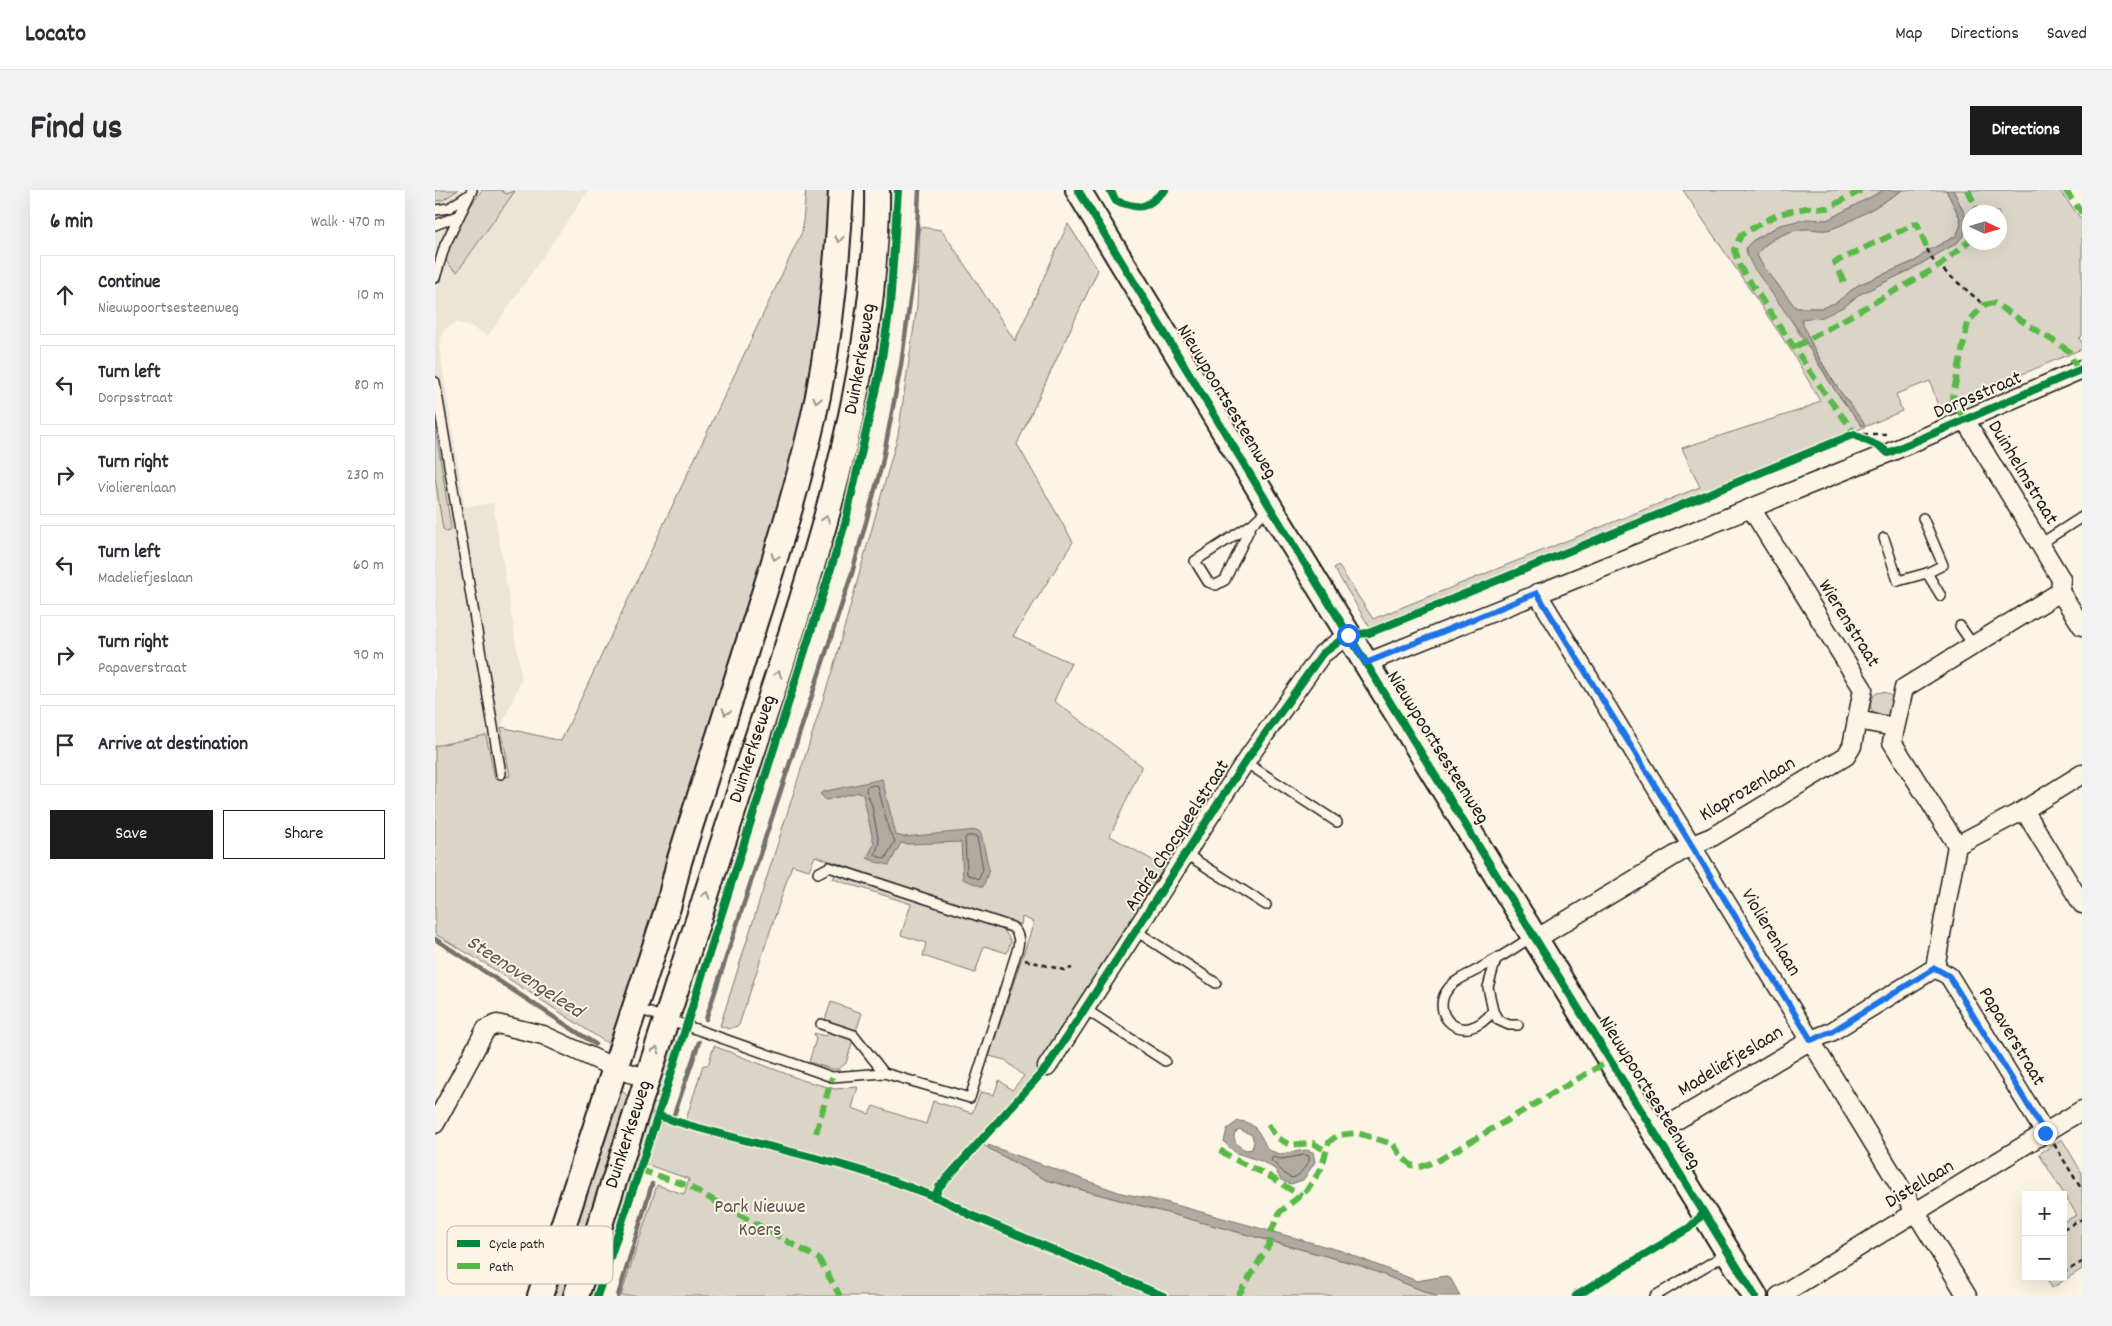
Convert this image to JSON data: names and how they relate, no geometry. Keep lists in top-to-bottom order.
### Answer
{
  "streets": {
    "main road": ["Duinkerkseweg", "Nieuwpoortsesteenweg"],
    "street": [
      "Dorpsstraat",
      "Duinhelmstraat",
      "Wierenstraat",
      "Klaprozenlaan",
      "André Chocqueelstraat",
      "Violierenlaan",
      "Papaverstraat",
      "Madeliefjeslaan",
      "Distellaan"
    ]
  },
  "crossings": [
    ["Dorpsstraat", "Nieuwpoortsesteenweg"],
    ["Dorpsstraat", "Duinhelmstraat"],
    ["Dorpsstraat", "Wierenstraat"],
    ["Dorpsstraat", "Violierenlaan"],
    ["Nieuwpoortsesteenweg", "Klaprozenlaan"],
    ["Nieuwpoortsesteenweg", "André Chocqueelstraat"],
    ["Nieuwpoortsesteenweg", "Madeliefjeslaan"],
    ["Wierenstraat", "Klaprozenlaan"],
    ["Klaprozenlaan", "Violierenlaan"],
    ["Violierenlaan", "Madeliefjeslaan"],
    ["Violierenlaan", "Distellaan"],
    ["Papaverstraat", "Madeliefjeslaan"],
    ["Papaverstraat", "Distellaan"]
  ],
  "water": ["Steenovengeleed"],
  "parks": ["Park Nieuwe Koers"],
  "legend": ["Cycle path", "Path"],
  "north": "right",
  "page": {
    "header": "Locato",
    "nav": ["Map", "Directions", "Saved"],
    "title": "Find us",
    "buttons": [
      "Directions",
      ["Save", "Share"]
    ],
    "heading": ["6 min", "Walk · 470 m"],
    "list": [
      ["Continue", "Nieuwpoortsesteenweg", "10 m"],
      ["Turn left", "Dorpsstraat", "80 m"],
      ["Turn right", "Violierenlaan", "230 m"],
      ["Turn left", "Madeliefjeslaan", "60 m"],
      ["Turn right", "Papaverstraat", "90 m"],
      "Arrive at destination"
    ],
    "map_buttons": ["+", "−"]
  }
}
